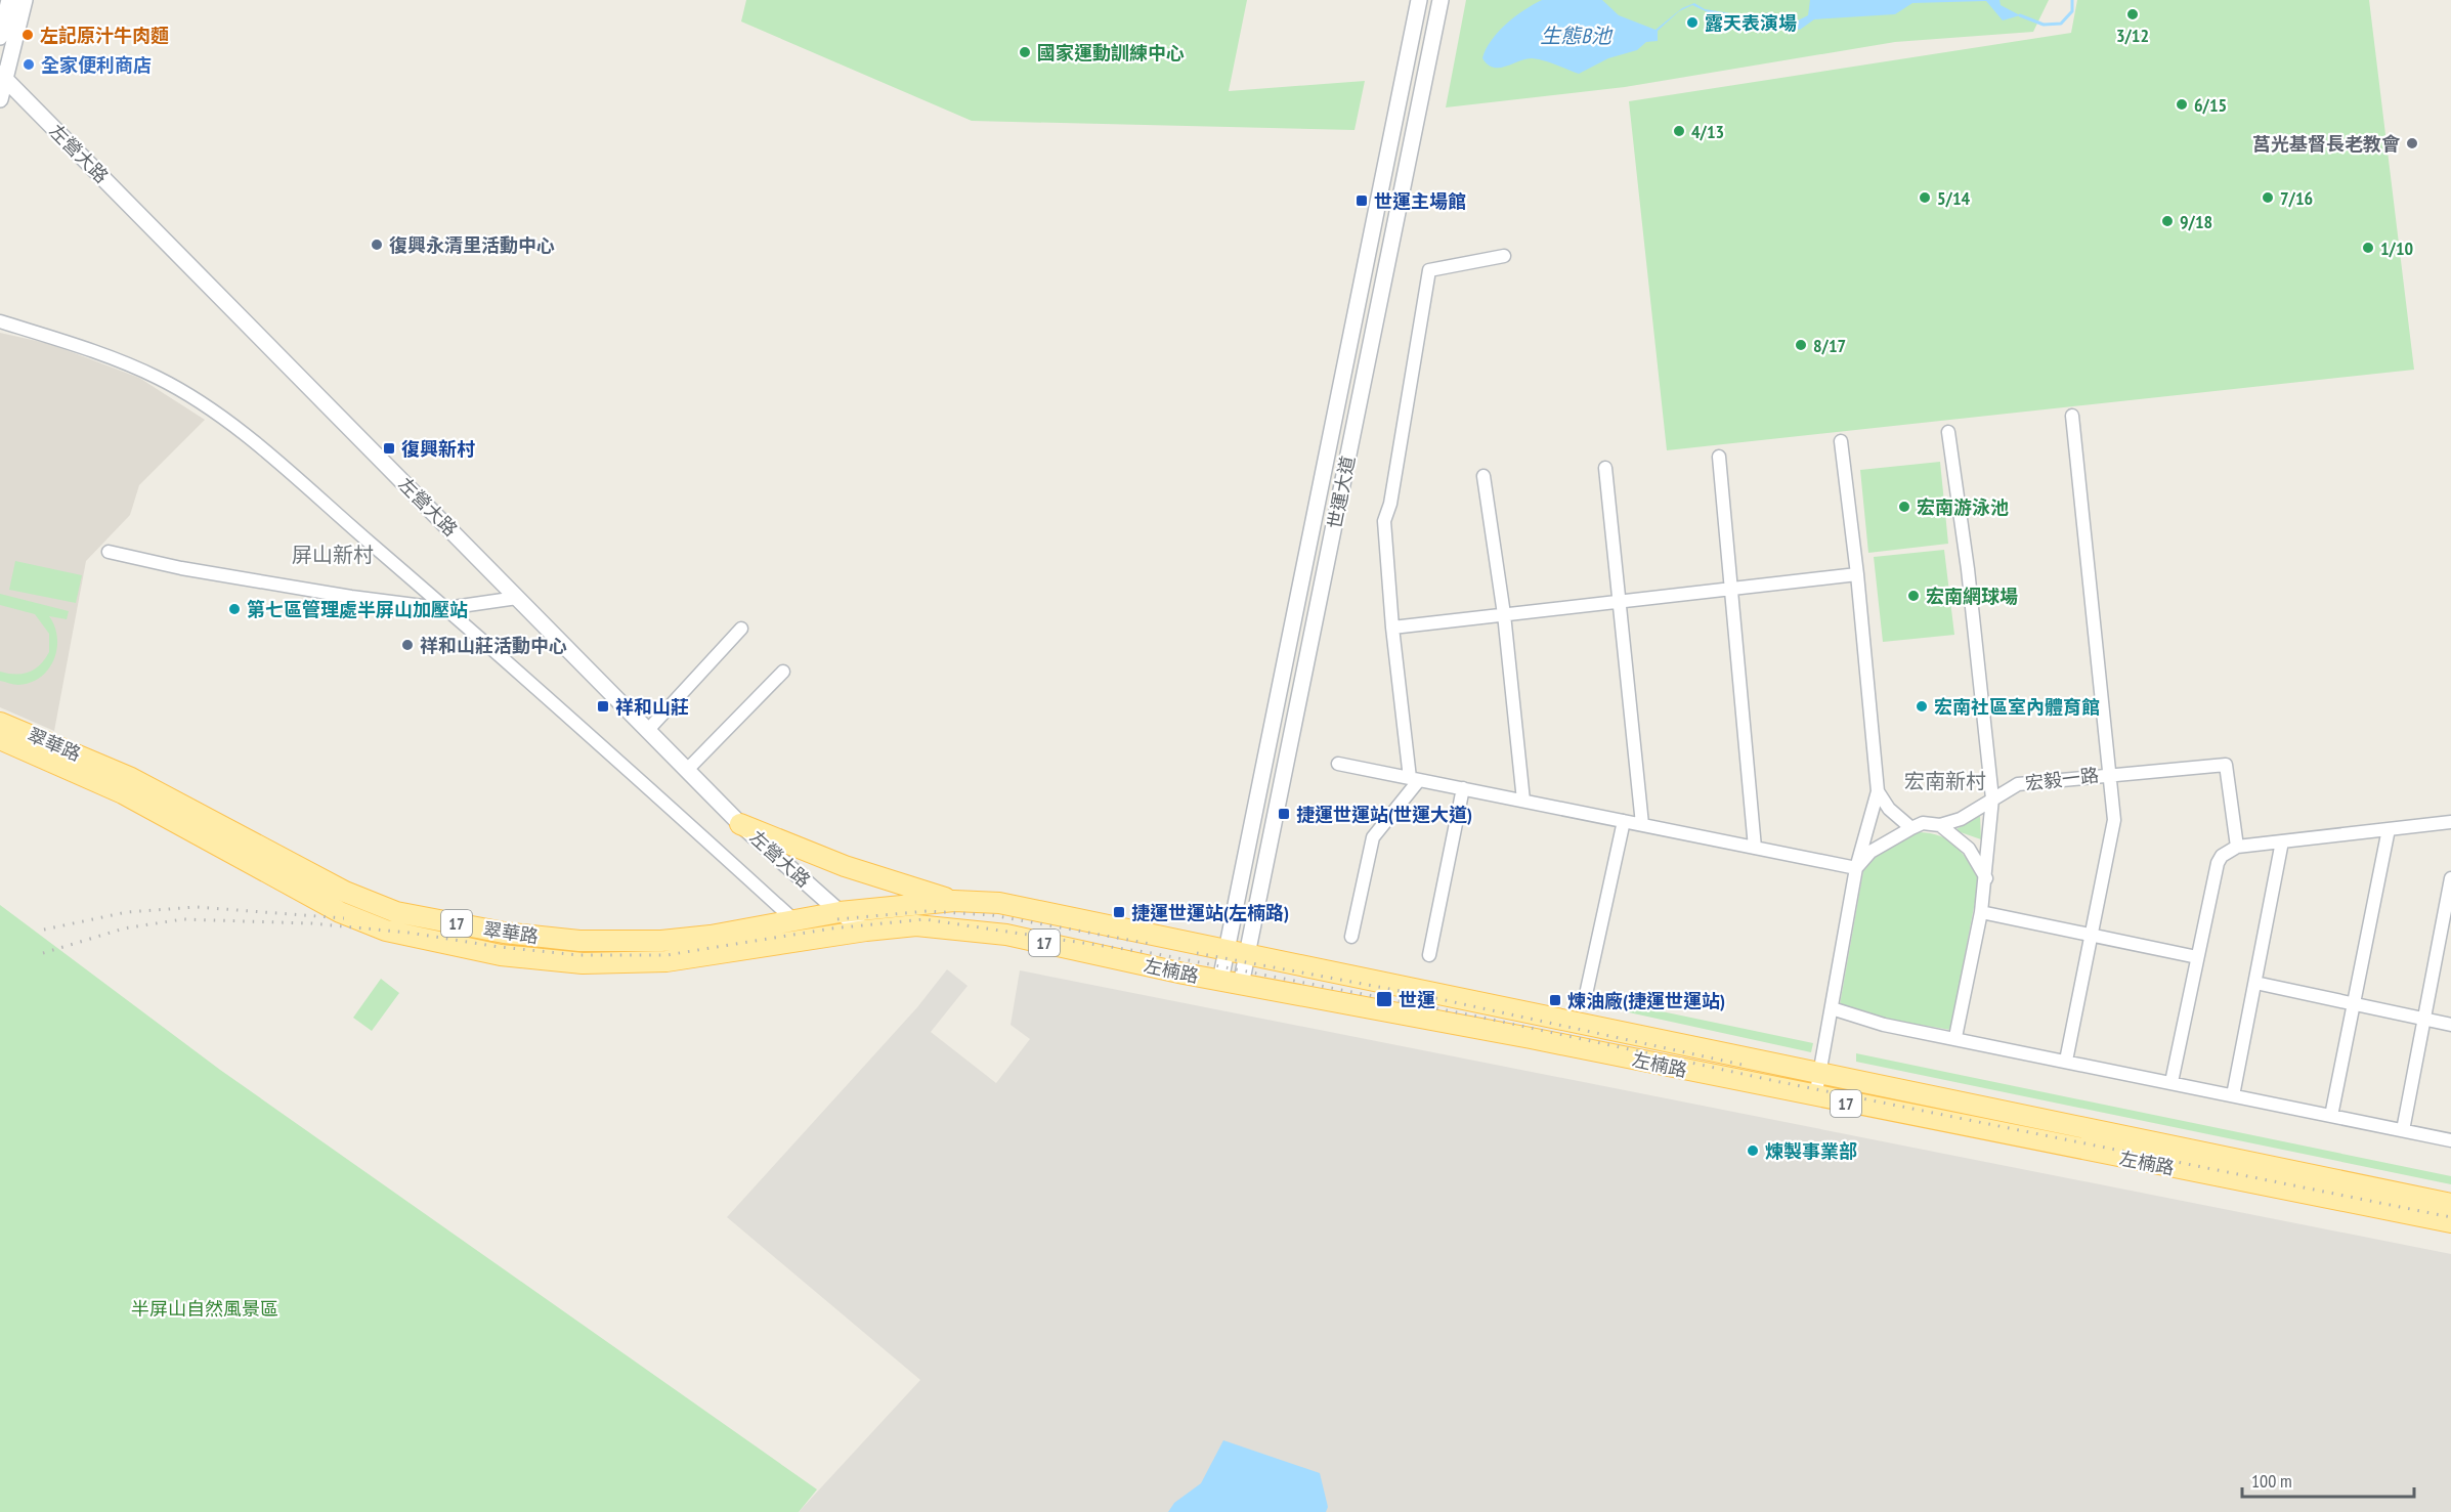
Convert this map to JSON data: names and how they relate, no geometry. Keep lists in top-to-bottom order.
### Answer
{
  "streets": {
    "main road": ["翠華路", "17", "左楠路"],
    "street": ["左營大路", "世運大道", "宏毅一路"]
  },
  "crossings": [
    ["左營大路", "翠華路"],
    ["左營大路", "左楠路"],
    ["世運大道", "左楠路"],
    ["翠華路", "左楠路"]
  ],
  "districts": ["屏山新村", "宏南新村"],
  "water": ["生態B池"],
  "parks": ["半屏山自然風景區"],
  "places": {
    "other": [
      "3/12",
      "露天表演場",
      "左記原汁牛肉麵",
      "國家運動訓練中心",
      "全家便利商店",
      "6/15",
      "4/13",
      "莒光基督長老教會",
      "5/14",
      "7/16",
      "9/18",
      "復興永清里活動中心",
      "1/10",
      "8/17",
      "宏南游泳池",
      "宏南網球場",
      "第七區管理處半屏山加壓站",
      "祥和山莊活動中心",
      "宏南社區室內體育館",
      "煉製事業部"
    ],
    "transit": [
      "世運主場館",
      "復興新村",
      "祥和山莊",
      "捷運世運站(世運大道)",
      "捷運世運站(左楠路)",
      "世運",
      "煉油廠(捷運世運站)"
    ]
  },
  "scale_bar": "100 m"
}
